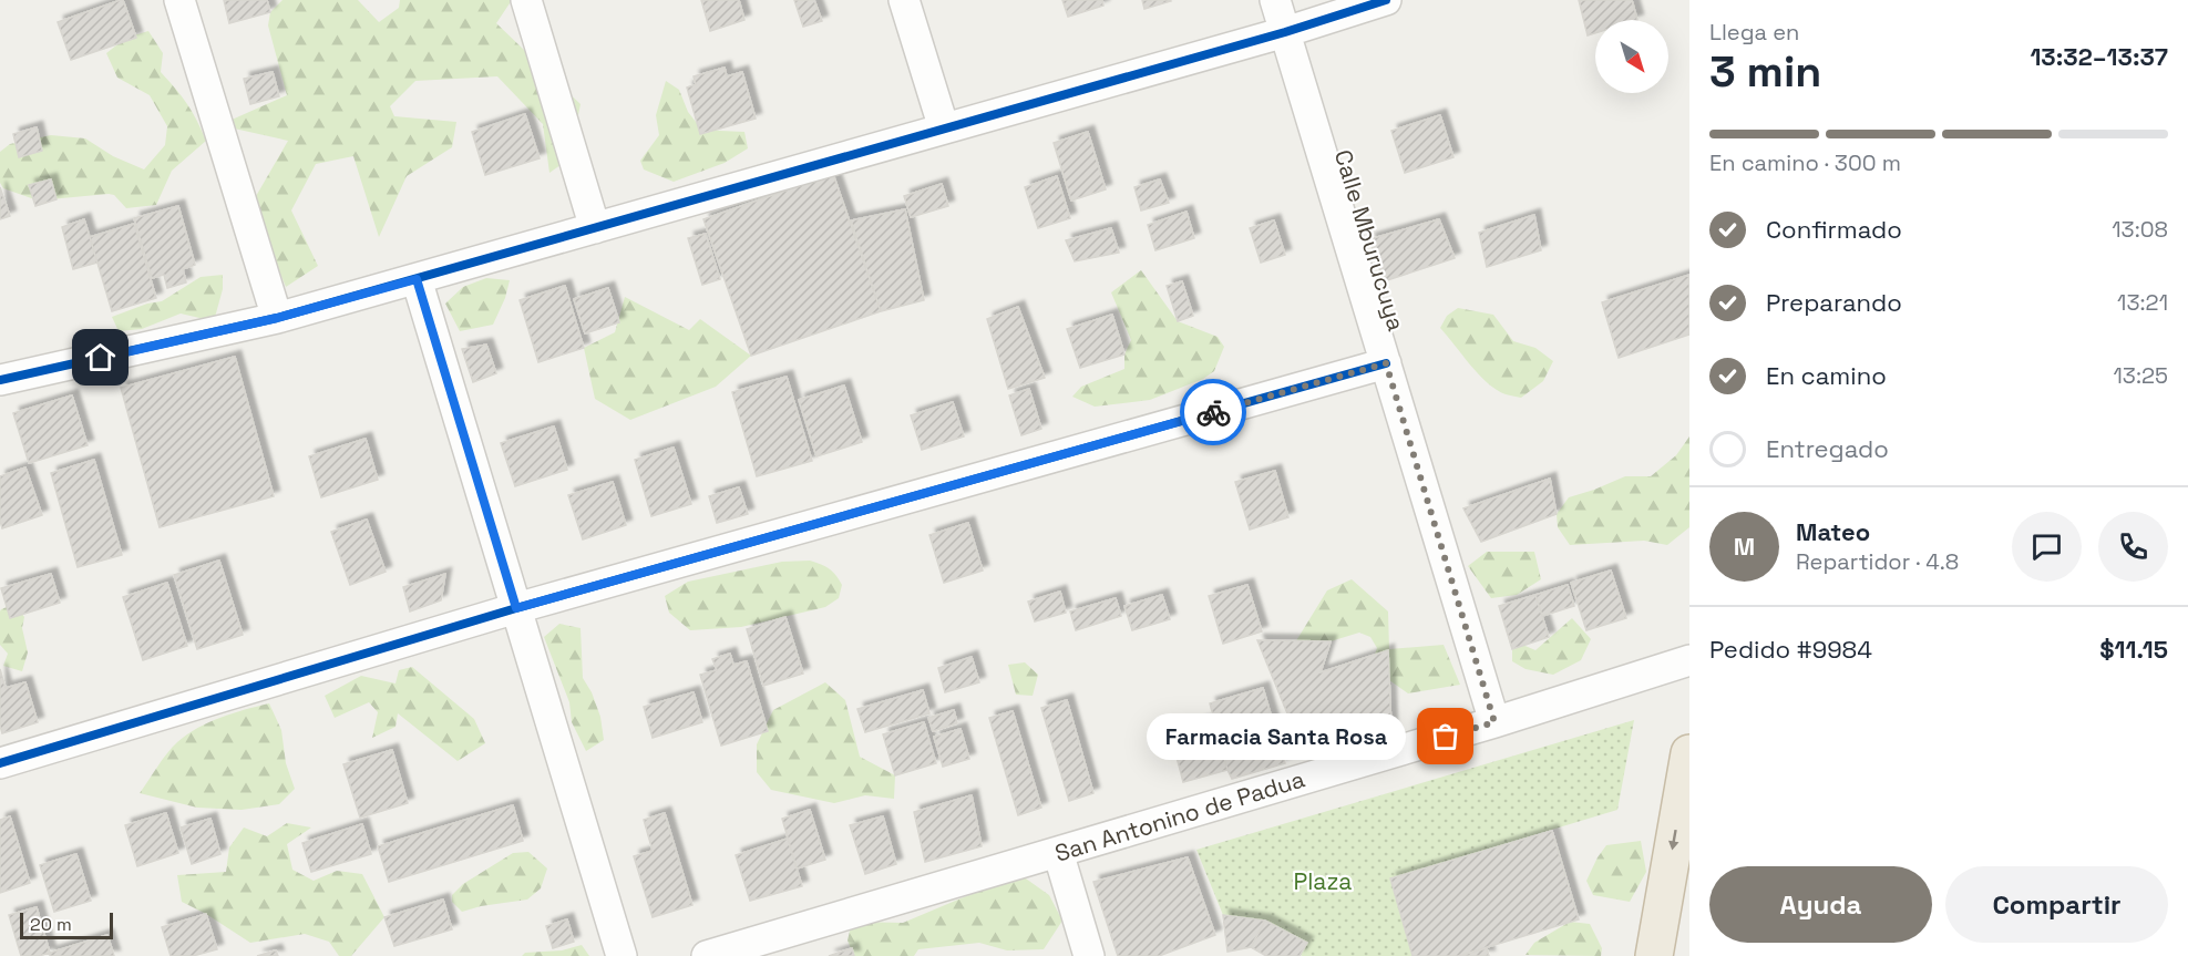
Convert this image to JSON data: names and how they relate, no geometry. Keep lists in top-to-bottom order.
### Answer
{
  "streets": {
    "street": ["Calle Mburucuya", "San Antonino de Padua"]
  },
  "crossings": [
    ["Calle Mburucuya", "San Antonino de Padua"]
  ],
  "parks": ["Plaza"],
  "places": ["Farmacia Santa Rosa"],
  "scale_bar": "20 m",
  "north": "bottom right",
  "page": {
    "heading": ["3 min", "Llega en", "13:32–13:37"],
    "panel": [
      "Mateo",
      "Repartidor · 4.8",
      "Pedido #9984",
      "$11.15"
    ],
    "bar": "En camino · 300 m",
    "list": [
      ["Confirmado", "13:08"],
      ["Preparando", "13:21"],
      ["En camino", "13:25"],
      "Entregado"
    ],
    "round": "M",
    "bubble": "Farmacia Santa Rosa",
    "buttons": ["Ayuda", "Compartir"],
    "scale": "20 m"
  }
}
